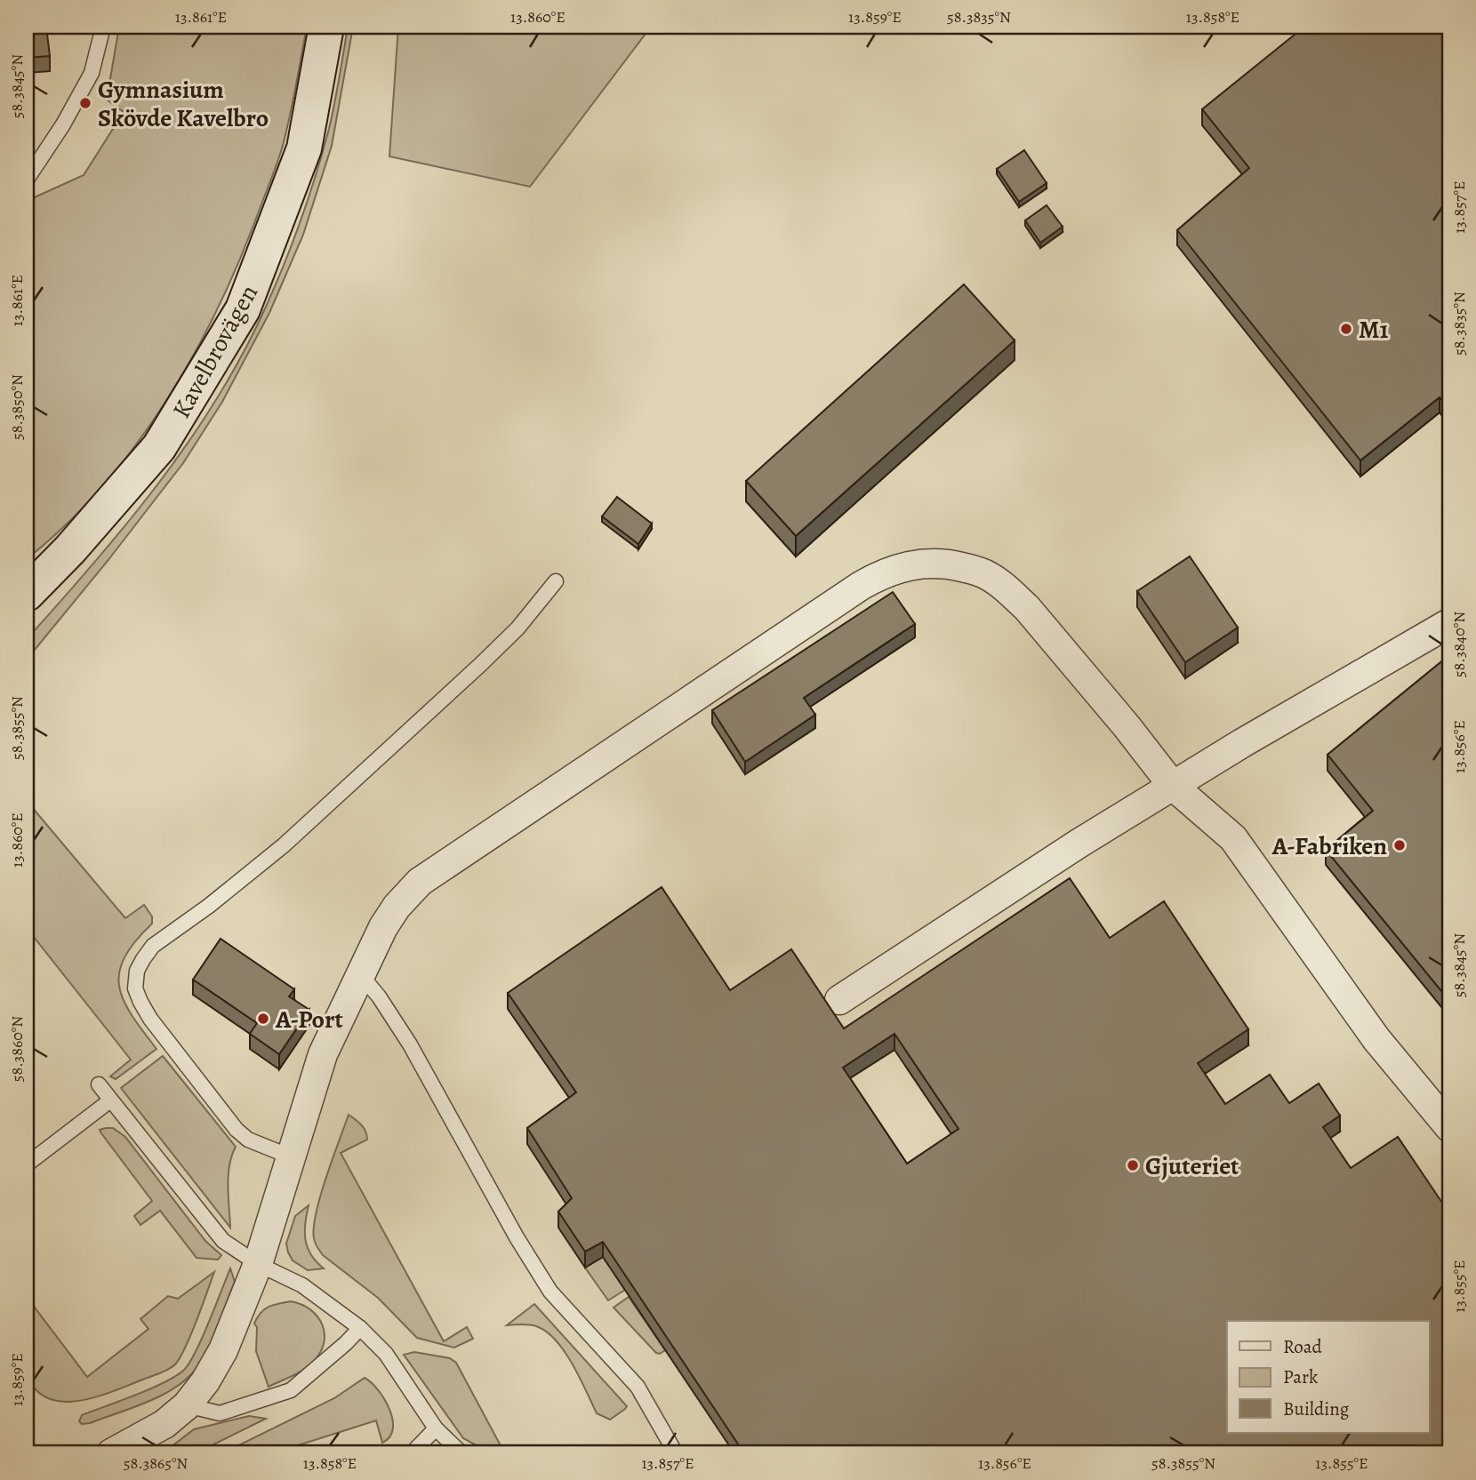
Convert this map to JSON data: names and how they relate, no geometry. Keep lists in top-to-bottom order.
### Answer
{
  "streets": {
    "main road": ["Kavelbrovägen"]
  },
  "places": [
    "Gymnasium Skövde Kavelbro",
    "M1",
    "A-Fabriken",
    "A-Port",
    "Gjuteriet"
  ],
  "legend": ["Road", "Park", "Building"],
  "coordinates": [
    "13.861°E",
    "13.860°E",
    "13.859°E",
    "58.3835°N",
    "13.858°E",
    "58.3845°N",
    "13.857°E",
    "58.3850°N",
    "58.3840°N",
    "58.3855°N",
    "13.856°E",
    "58.3860°N",
    "13.855°E",
    "58.3865°N"
  ]
}
